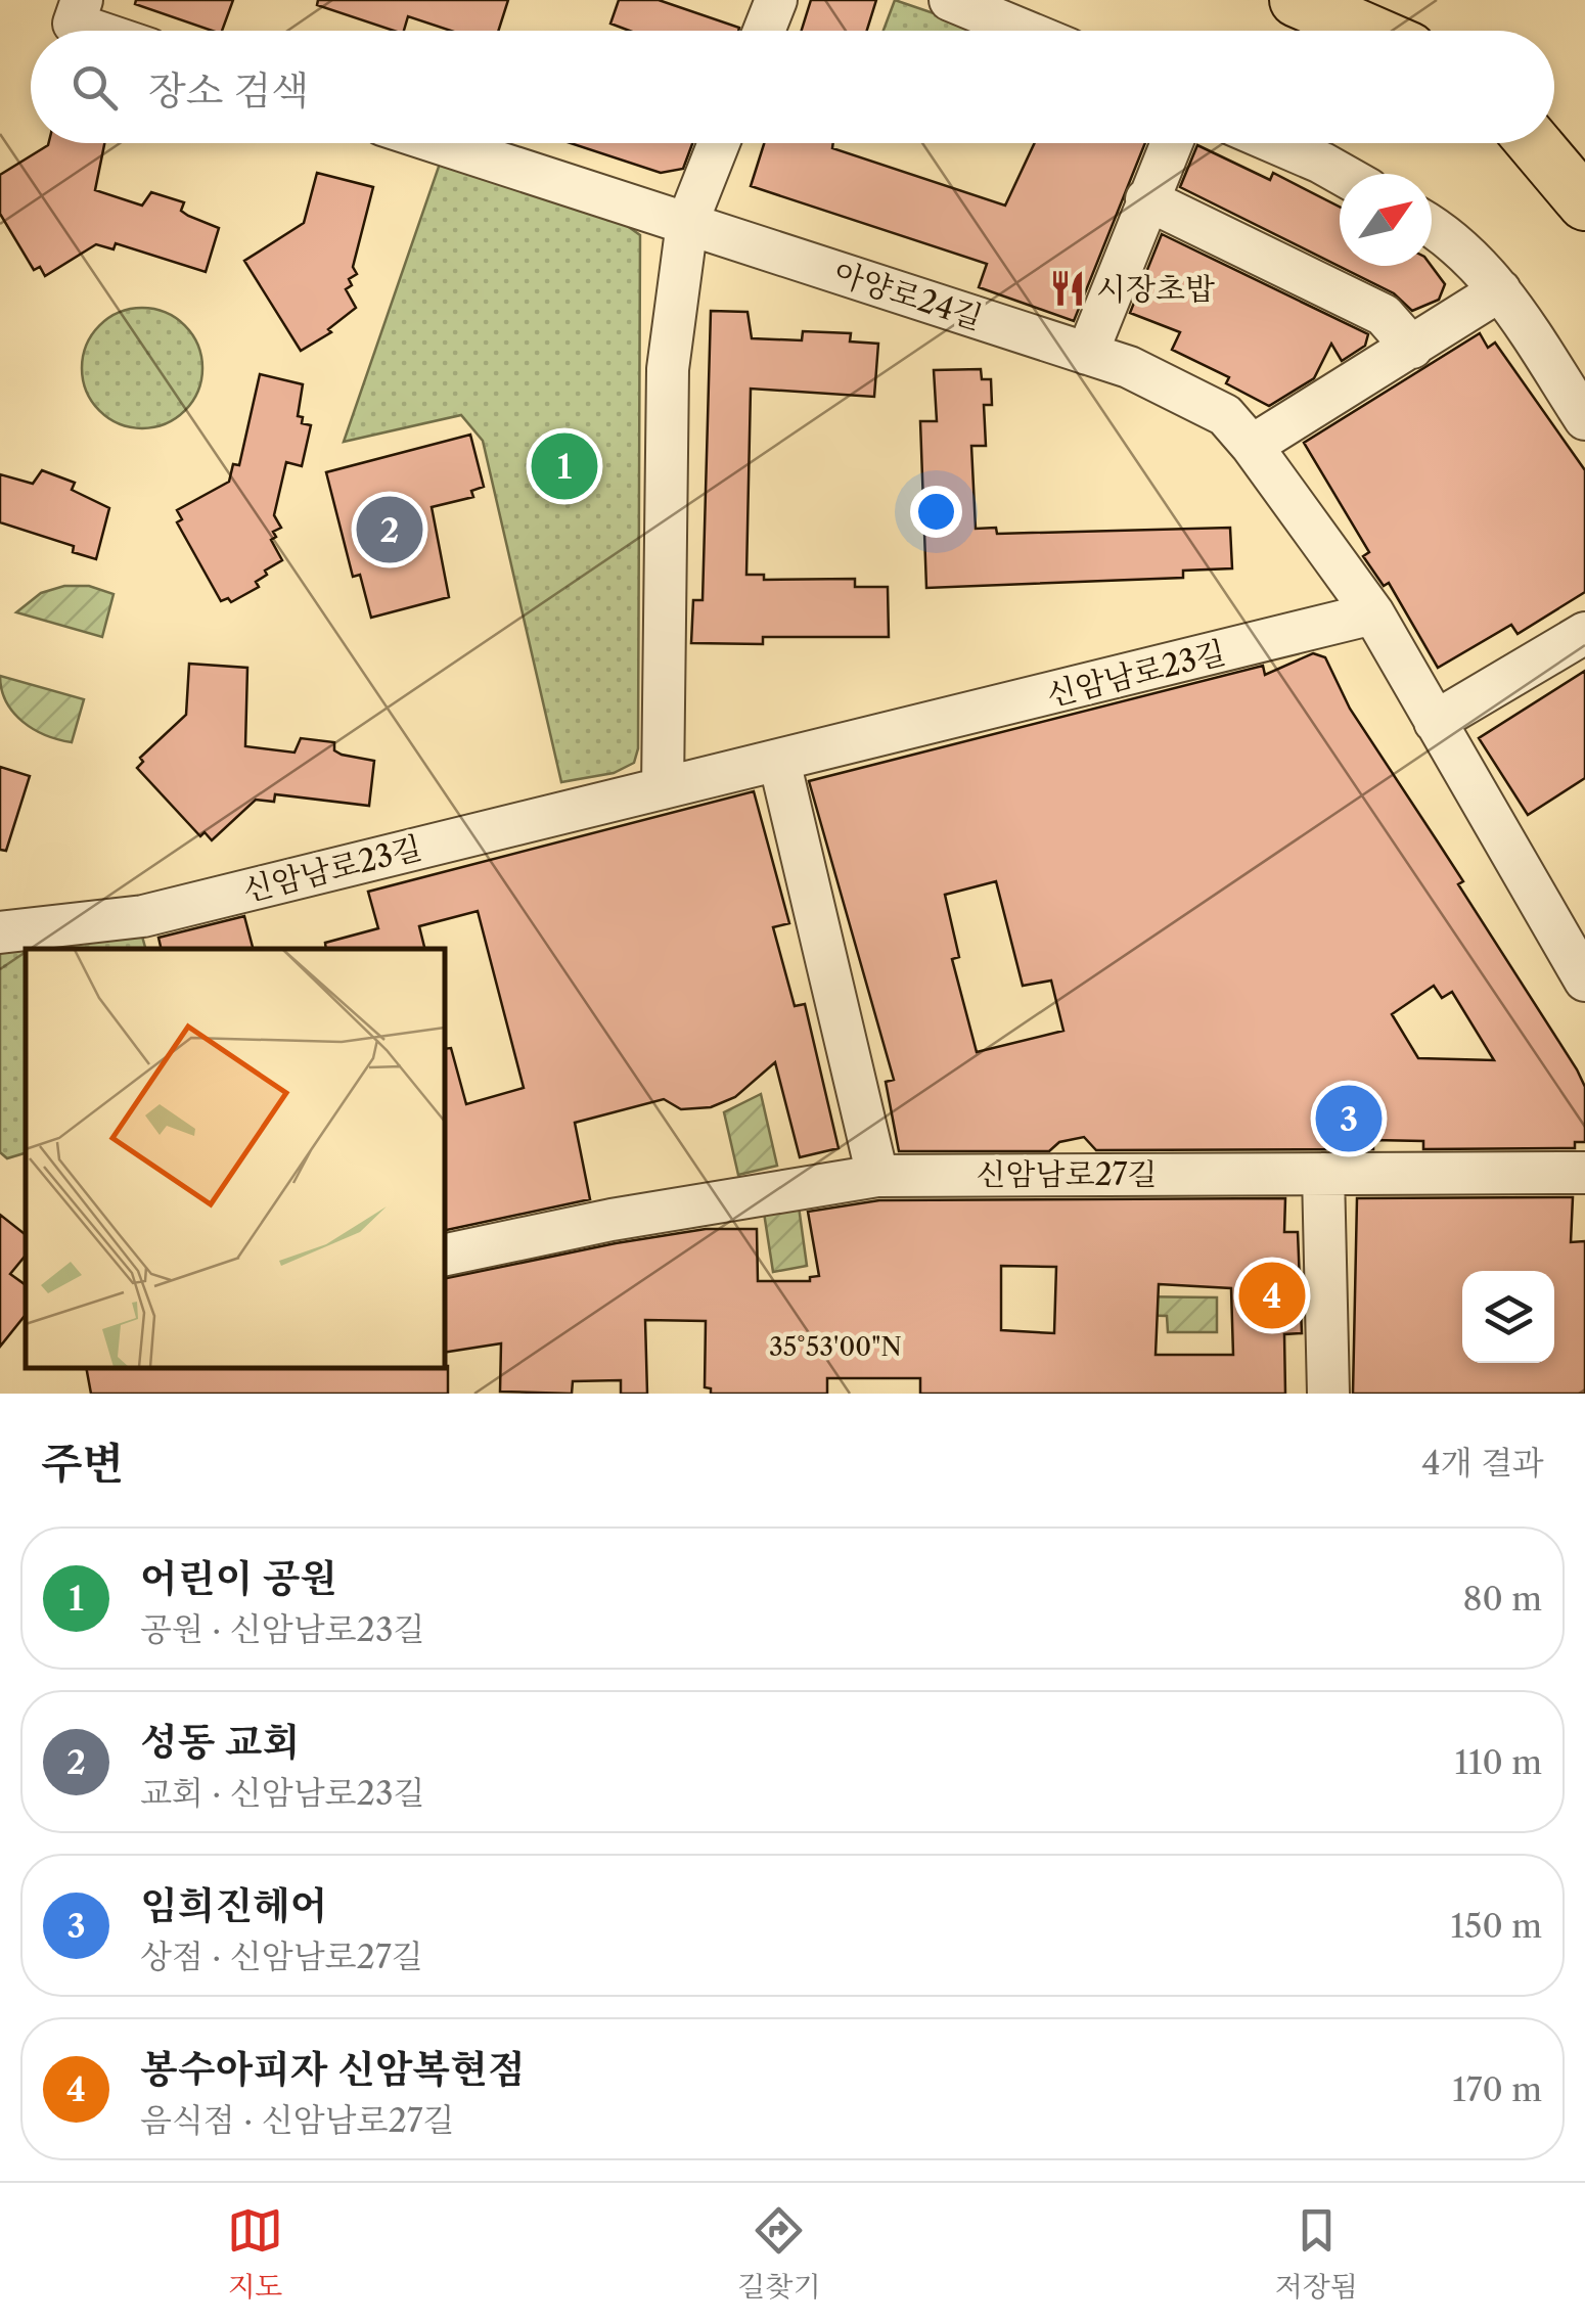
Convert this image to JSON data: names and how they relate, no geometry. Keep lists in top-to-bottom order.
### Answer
{
  "streets": {
    "street": ["아양로24길", "신암남로23길", "신암남로27길"]
  },
  "places": {
    "restaurant": ["시장초밥"]
  },
  "north": "top right",
  "page": {
    "search": "장소 검색",
    "pins": [
      "1",
      "2",
      "3",
      "4"
    ],
    "heading": ["주변", "4개 결과"],
    "list": [
      {
        "mark": "1",
        "name": "어린이 공원",
        "note": "공원 · 신암남로23길",
        "value": "80 m"
      },
      {
        "mark": "2",
        "name": "성동 교회",
        "note": "교회 · 신암남로23길",
        "value": "110 m"
      },
      {
        "mark": "3",
        "name": "임희진헤어",
        "note": "상점 · 신암남로27길",
        "value": "150 m"
      },
      {
        "mark": "4",
        "name": "봉수아피자 신암복현점",
        "note": "음식점 · 신암남로27길",
        "value": "170 m"
      }
    ],
    "nav": ["지도", "길찾기", "저장됨"]
  },
  "coordinates": ["35°53'00\"N"]
}
